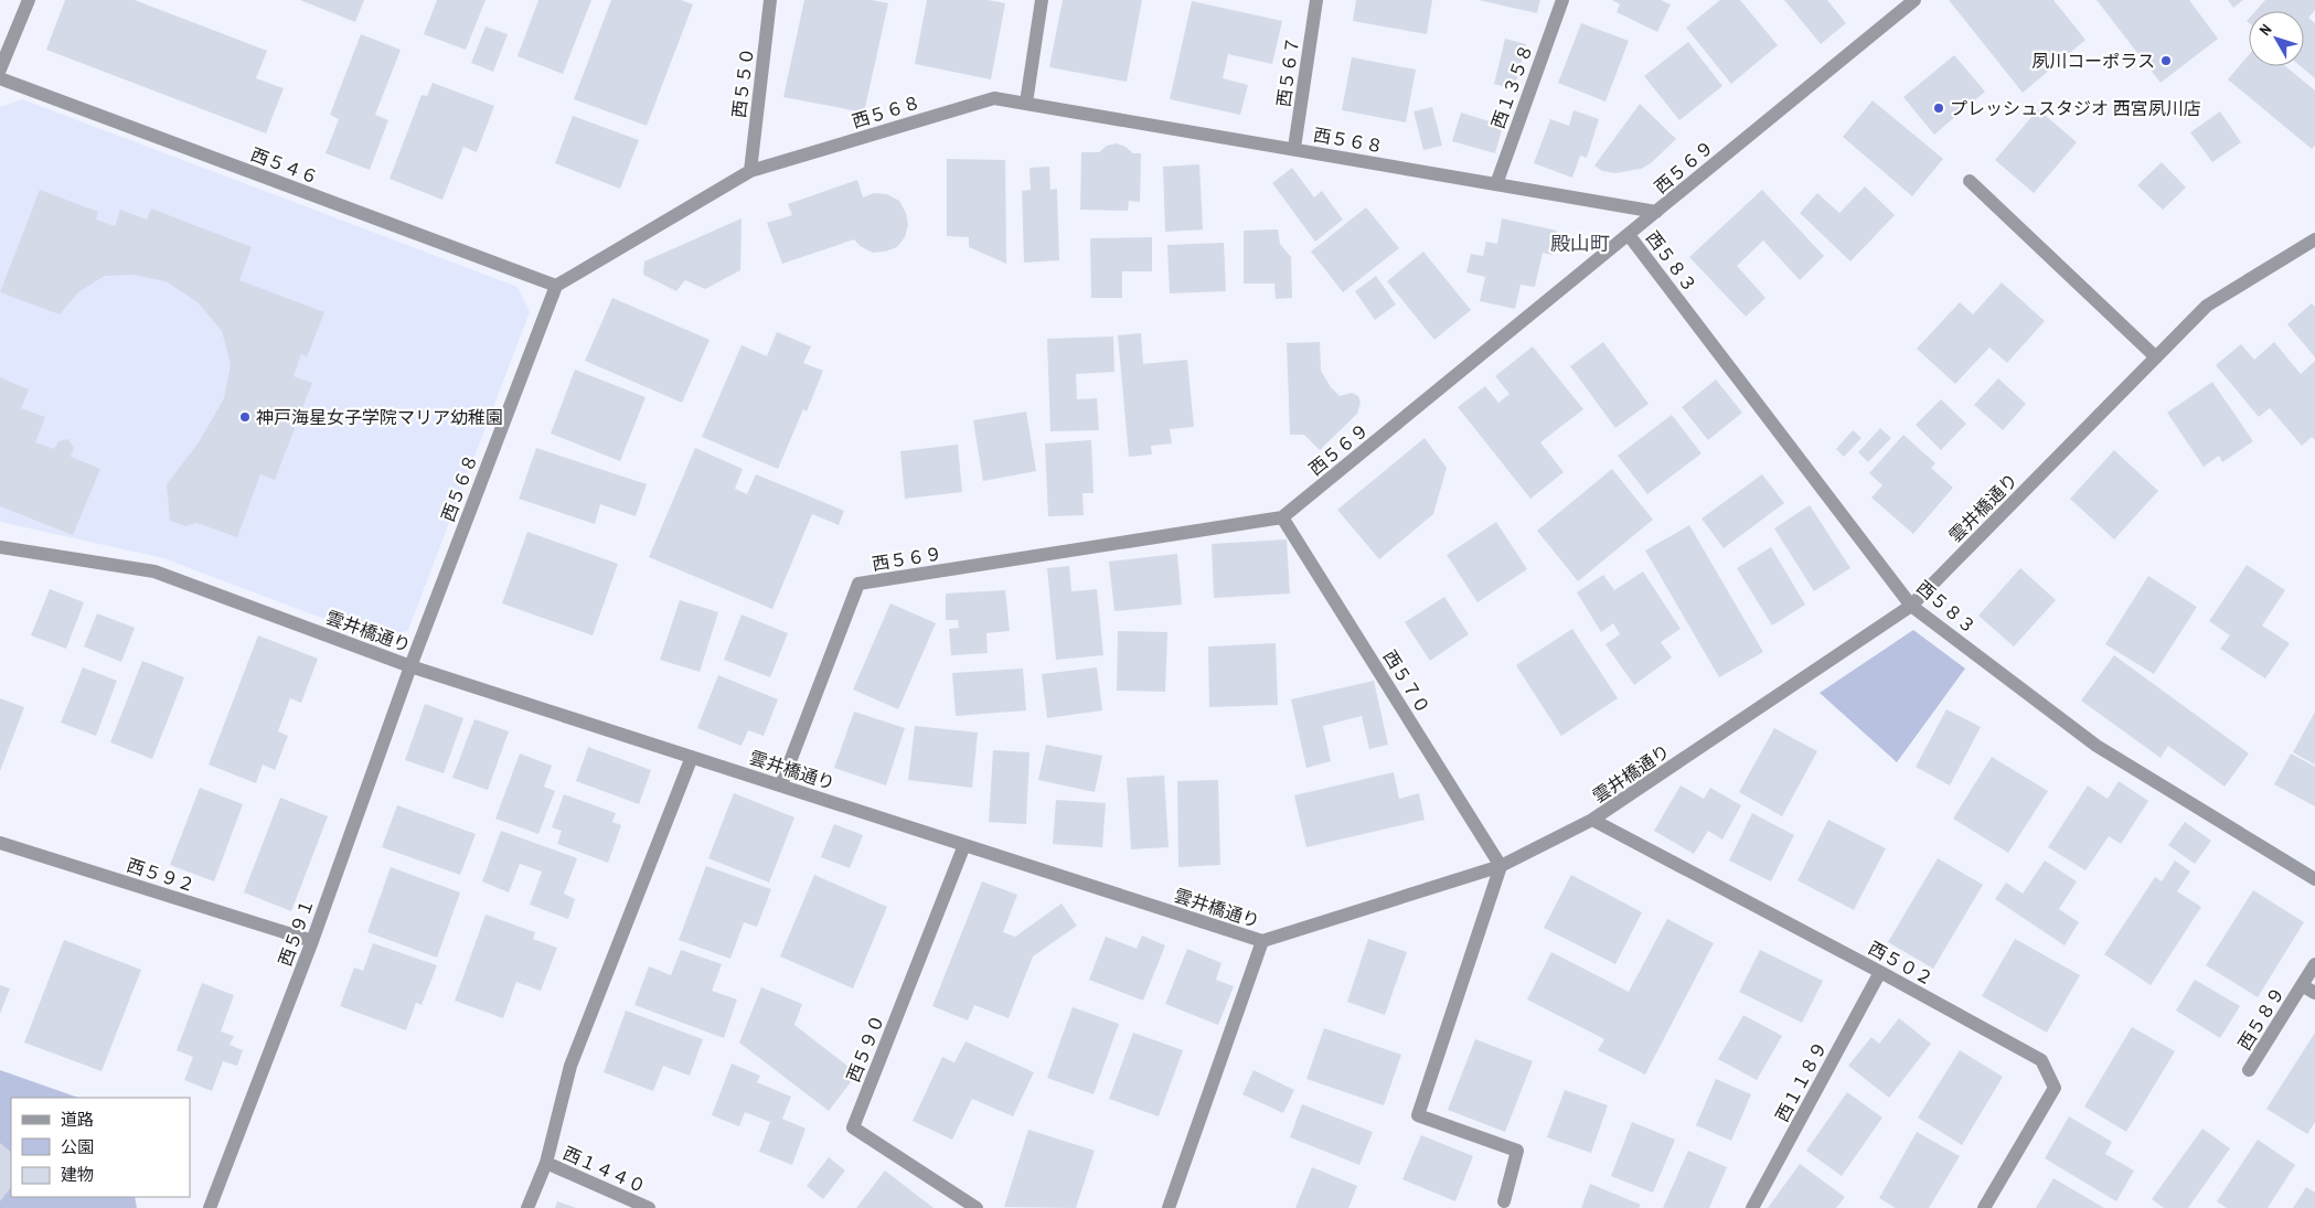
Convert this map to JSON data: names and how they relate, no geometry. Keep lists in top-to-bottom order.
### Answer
{
  "streets": {
    "street": [
      "西５６７",
      "西５５０",
      "西１３５８",
      "西５６８",
      "西５４６",
      "西５６９",
      "西５８３",
      "雲井橋通り",
      "西５７０",
      "西５９２",
      "西５９１",
      "西５０２",
      "西５８９",
      "西５９０",
      "西１１８９",
      "西１４４０"
    ]
  },
  "crossings": [
    ["西５６７", "西５６８"],
    ["西５５０", "西５６８"],
    ["西１３５８", "西５６８"],
    ["西５６８", "西５４６"],
    ["西５６８", "西５６９"],
    ["西５６８", "雲井橋通り"],
    ["西５６８", "西５９１"],
    ["西５６９", "西５８３"],
    ["西５６９", "雲井橋通り"],
    ["西５６９", "西５７０"],
    ["西５８３", "雲井橋通り"],
    ["雲井橋通り", "西５７０"],
    ["雲井橋通り", "西５９１"],
    ["雲井橋通り", "西５０２"],
    ["雲井橋通り", "西５９０"],
    ["西５９２", "西５９１"],
    ["西５０２", "西１１８９"]
  ],
  "districts": ["殿山町"],
  "places": ["夙川コーポラス", "プレッシュスタジオ 西宮夙川店", "神戸海星女子学院マリア幼稚園"],
  "legend": ["道路", "公園", "建物"],
  "north": "top left"
}
